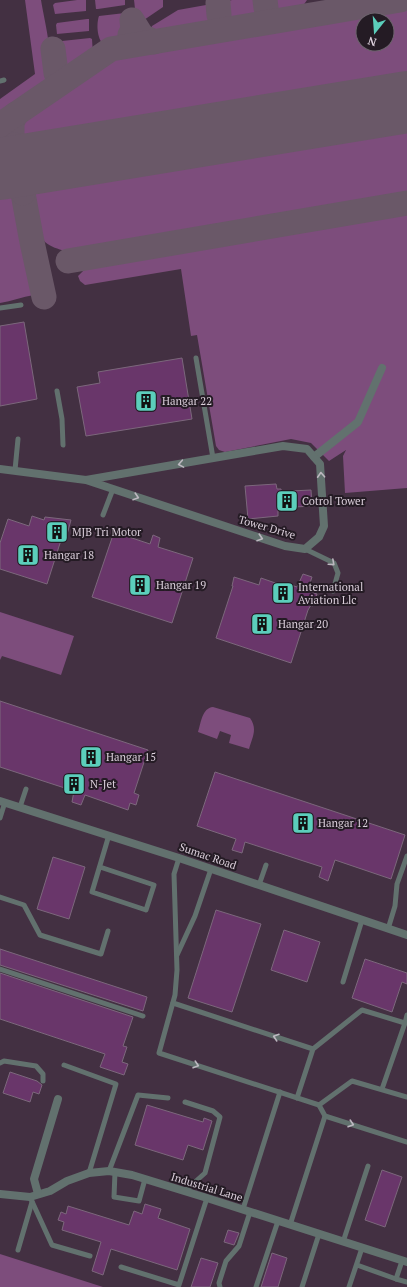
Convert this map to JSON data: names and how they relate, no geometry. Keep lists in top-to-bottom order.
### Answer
{
  "streets": {
    "street": ["Tower Drive", "Sumac Road", "Industrial Lane"]
  },
  "places": {
    "building": [
      "Hangar 22",
      "Cotrol Tower",
      "MJB Tri Motor",
      "Hangar 18",
      "Hangar 19",
      "International Aviation Llc",
      "Hangar 20",
      "Hangar 15",
      "N-Jet",
      "Hangar 12"
    ]
  },
  "north": "bottom"
}
